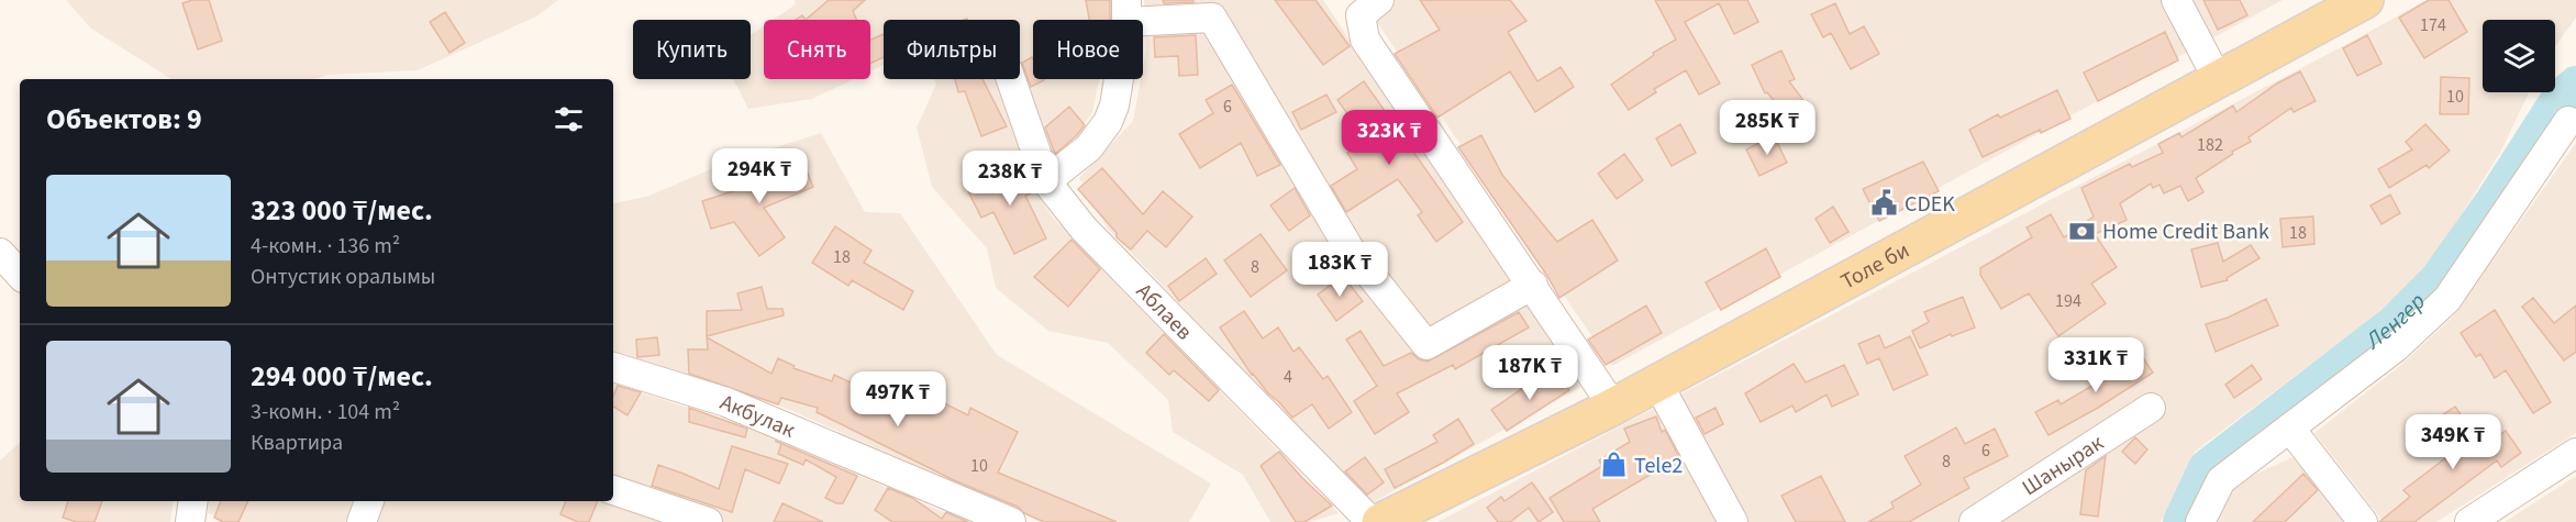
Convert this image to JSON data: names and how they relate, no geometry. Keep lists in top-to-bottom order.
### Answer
{
  "streets": {
    "main road": ["Толе би"],
    "street": ["Аблаев", "Акбулак", "Шанырак"]
  },
  "water": ["Ленгер"],
  "places": {
    "public building": ["CDEK"],
    "bank": ["Home Credit Bank"],
    "shop": ["Tele2"]
  },
  "house_numbers": [
    "174",
    "10",
    "6",
    "182",
    "18",
    "18",
    "8",
    "194",
    "4",
    "6",
    "8",
    "10"
  ],
  "page": {
    "chip": [
      "Купить",
      "Снять",
      "Фильтры",
      "Новое"
    ],
    "heading": "Объектов: 9",
    "price": [
      "285K ₸",
      "323K ₸",
      "294K ₸",
      "238K ₸",
      "183K ₸",
      "331K ₸",
      "187K ₸",
      "497K ₸",
      "349K ₸"
    ],
    "list": [
      {
        "name": "323 000 ₸/мес.",
        "note": "4-комн. · 136 m² · Онтустик оралымы"
      },
      {
        "name": "294 000 ₸/мес.",
        "note": "3-комн. · 104 m² · Квартира"
      }
    ]
  }
}
